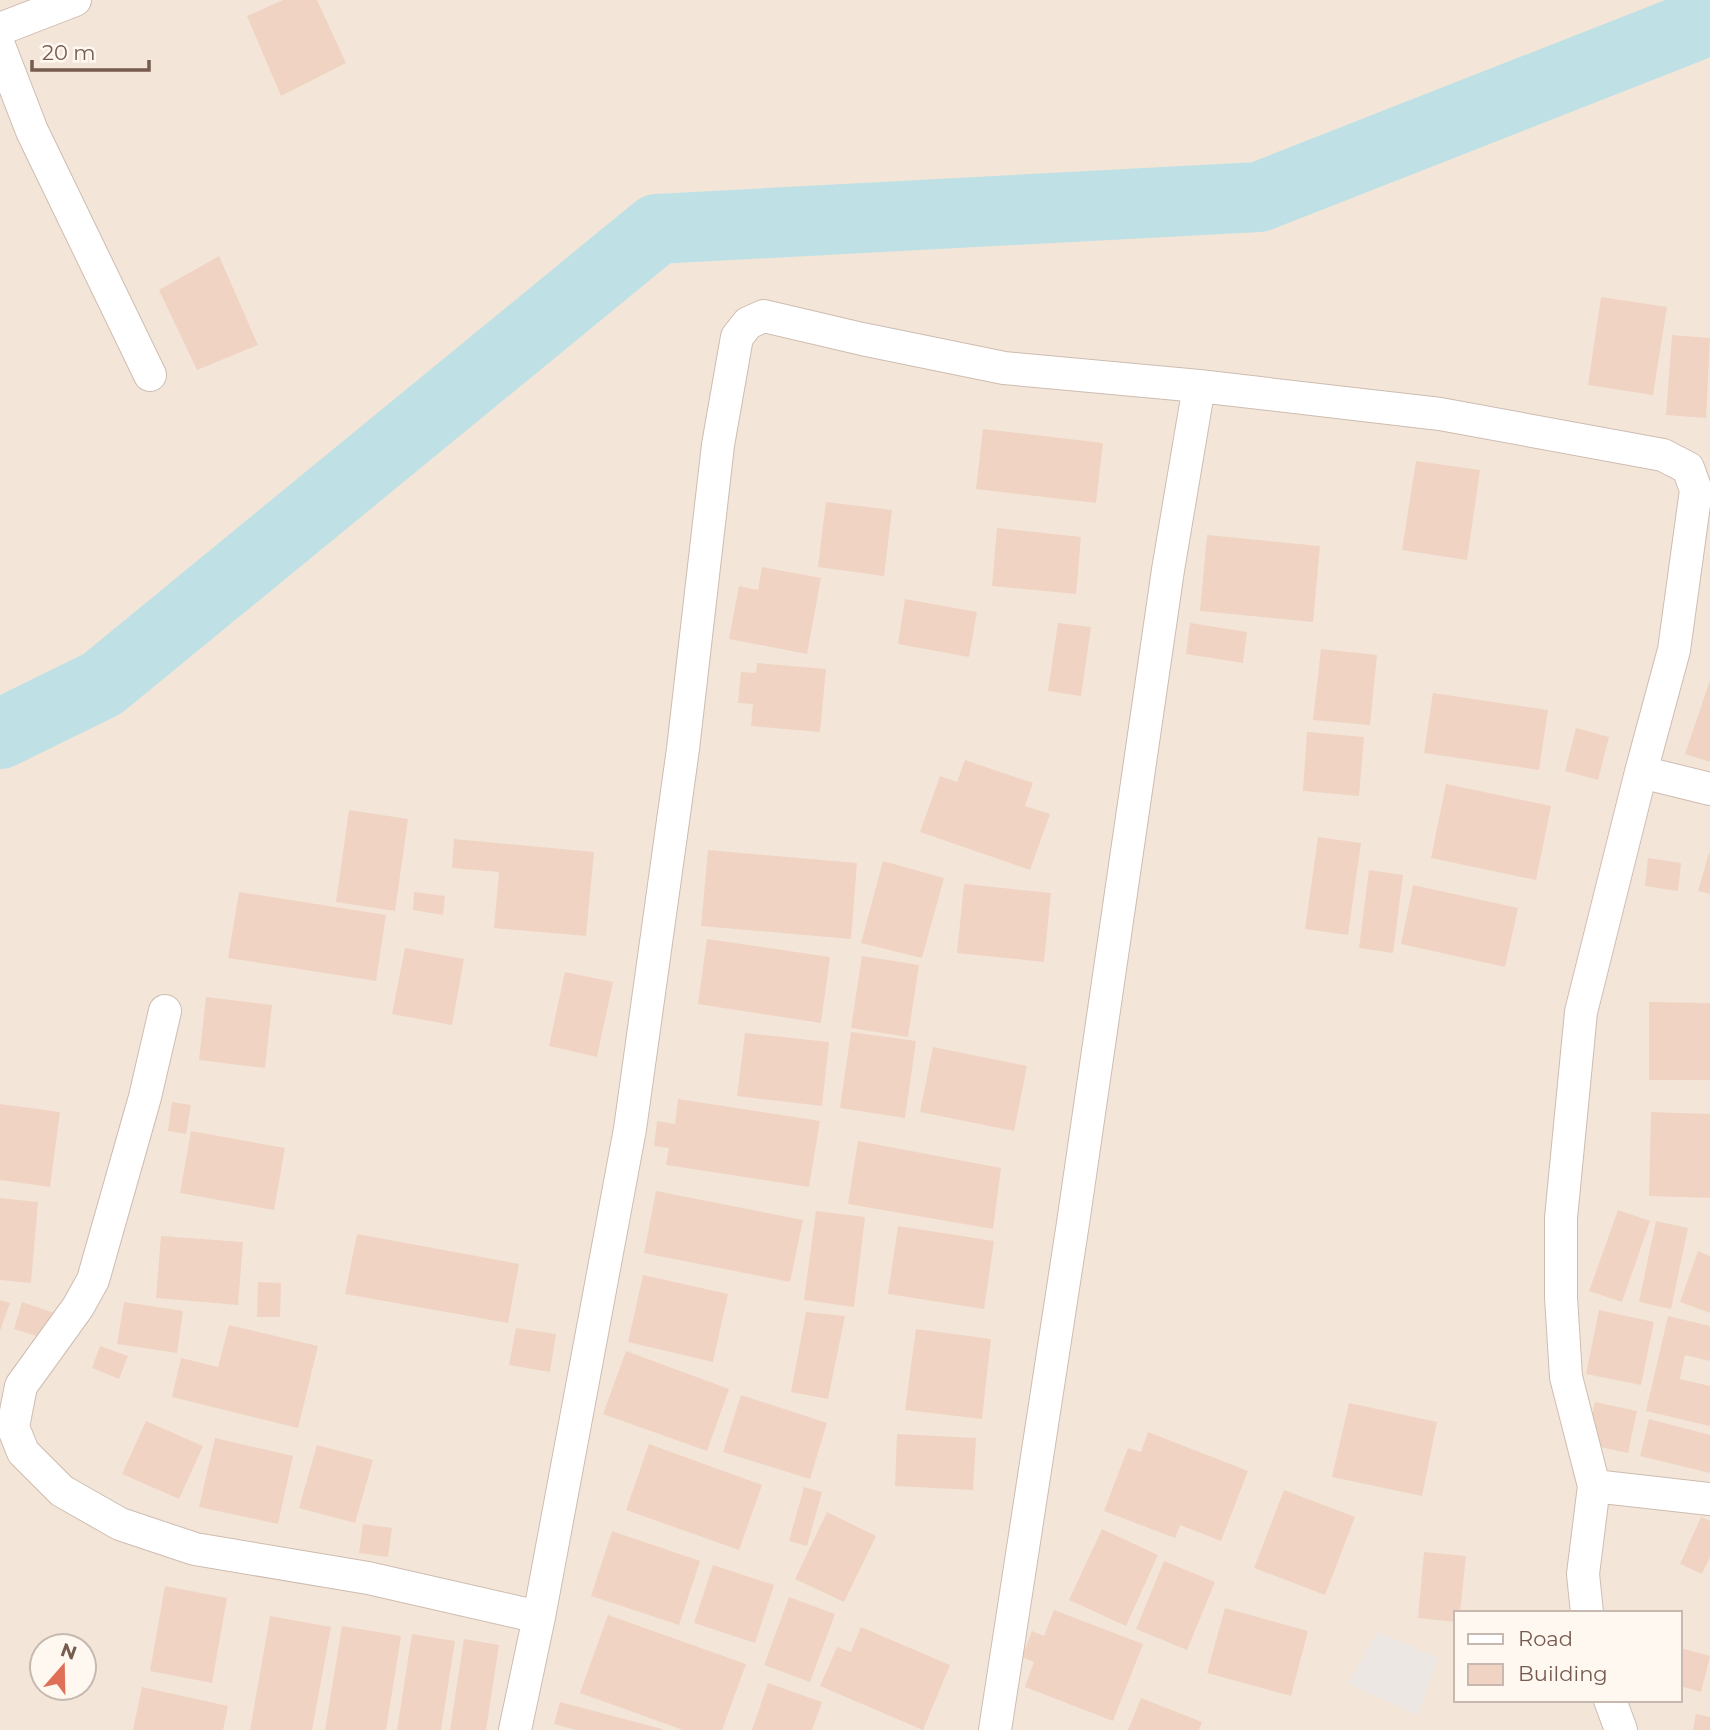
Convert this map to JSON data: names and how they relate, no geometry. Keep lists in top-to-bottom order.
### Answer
{
  "legend": ["Road", "Building"],
  "scale_bar": "20 m",
  "north": "top"
}
